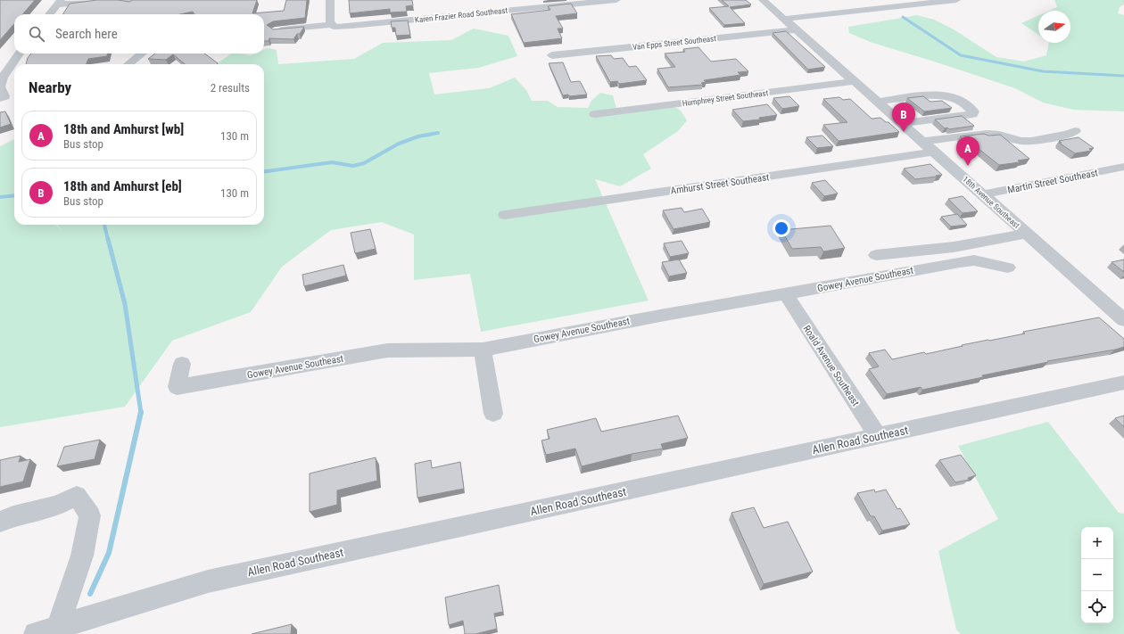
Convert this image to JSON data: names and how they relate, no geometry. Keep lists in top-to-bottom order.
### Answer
{
  "streets": {
    "street": [
      "Karen Frazier Road Southeast",
      "Van Epps Street Southeast",
      "Humphrey Street Southeast",
      "Martin Street Southeast",
      "Amhurst Street Southeast",
      "18th Avenue Southeast",
      "Gowey Avenue Southeast",
      "Roald Avenue Southeast",
      "Allen Road Southeast"
    ]
  },
  "crossings": [
    ["Van Epps Street Southeast", "18th Avenue Southeast"],
    ["Humphrey Street Southeast", "18th Avenue Southeast"],
    ["Martin Street Southeast", "18th Avenue Southeast"],
    ["Amhurst Street Southeast", "18th Avenue Southeast"],
    ["Gowey Avenue Southeast", "Roald Avenue Southeast"],
    ["Roald Avenue Southeast", "Allen Road Southeast"]
  ],
  "north": "right",
  "page": {
    "search": "Search here",
    "heading": ["Nearby", "2 results"],
    "pins": ["B", "A"],
    "list": [
      {
        "mark": "A",
        "name": "18th and Amhurst [wb]",
        "note": "Bus stop",
        "value": "130 m"
      },
      {
        "mark": "B",
        "name": "18th and Amhurst [eb]",
        "note": "Bus stop",
        "value": "130 m"
      }
    ],
    "map_buttons": ["+", "−"]
  }
}
